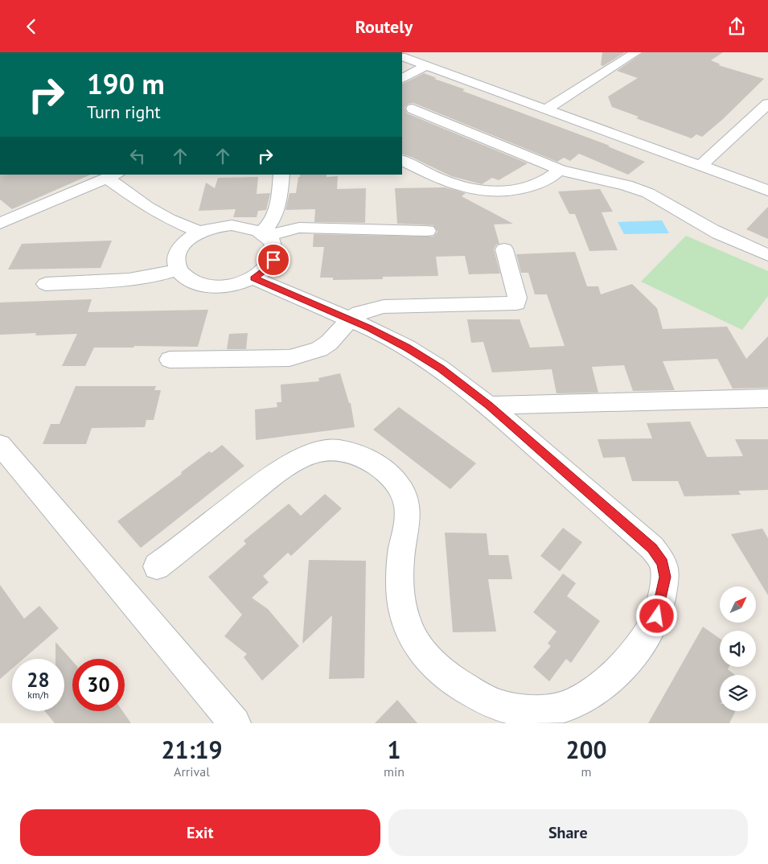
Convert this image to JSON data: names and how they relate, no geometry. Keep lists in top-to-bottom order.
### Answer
{
  "north": "top right",
  "page": {
    "header": "Routely",
    "turn": ["190 m", "Turn right"],
    "speed": "28 km/h",
    "limit": "30",
    "eta": [
      "21:19",
      "Arrival",
      "1",
      "min",
      "200",
      "m"
    ],
    "buttons": ["Exit", "Share"]
  }
}
